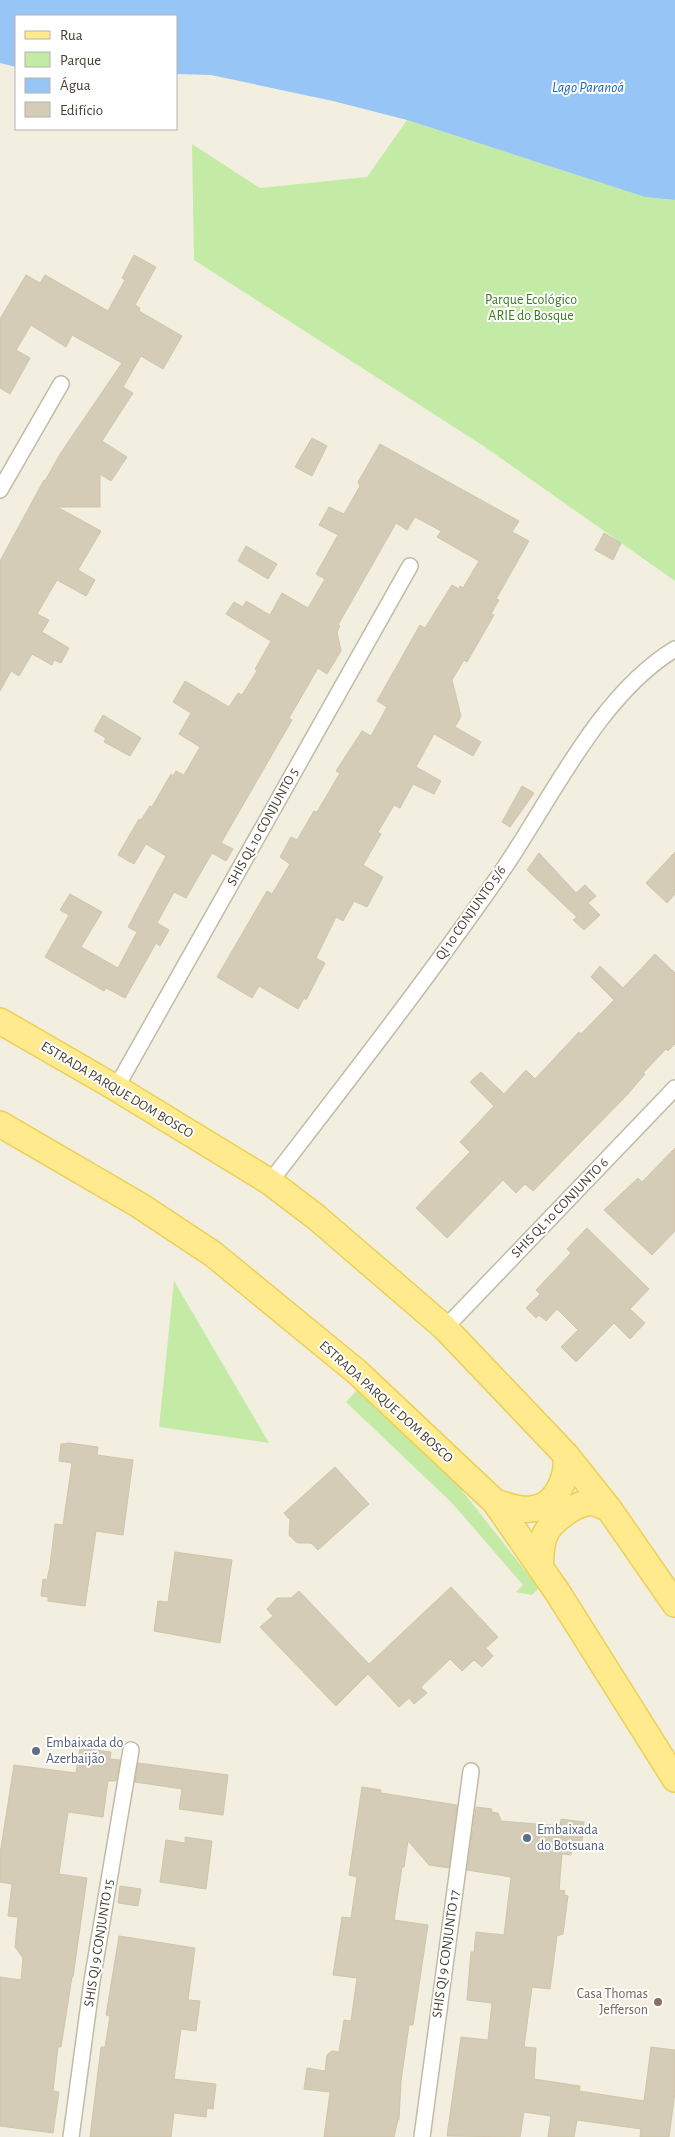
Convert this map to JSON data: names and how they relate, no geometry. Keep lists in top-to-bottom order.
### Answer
{
  "streets": {
    "main road": ["ESTRADA PARQUE DOM BOSCO"],
    "street": [
      "SHIS QL 10 CONJUNTO 5",
      "QI 10 CONJUNTO 5/6",
      "SHIS QL 10 CONJUNTO 6",
      "SHIS QI 9 CONJUNTO 15",
      "SHIS QI 9 CONJUNTO 17"
    ]
  },
  "crossings": [
    ["SHIS QL 10 CONJUNTO 5", "ESTRADA PARQUE DOM BOSCO"],
    ["QI 10 CONJUNTO 5/6", "ESTRADA PARQUE DOM BOSCO"],
    ["ESTRADA PARQUE DOM BOSCO", "SHIS QL 10 CONJUNTO 6"]
  ],
  "water": ["Lago Paranoá"],
  "parks": ["Parque Ecológico ARIE do Bosque"],
  "places": ["Embaixada do Azerbaijão", "Embaixada do Botsuana", "Casa Thomas Jefferson"],
  "legend": [
    "Rua",
    "Parque",
    "Água",
    "Edifício"
  ]
}
